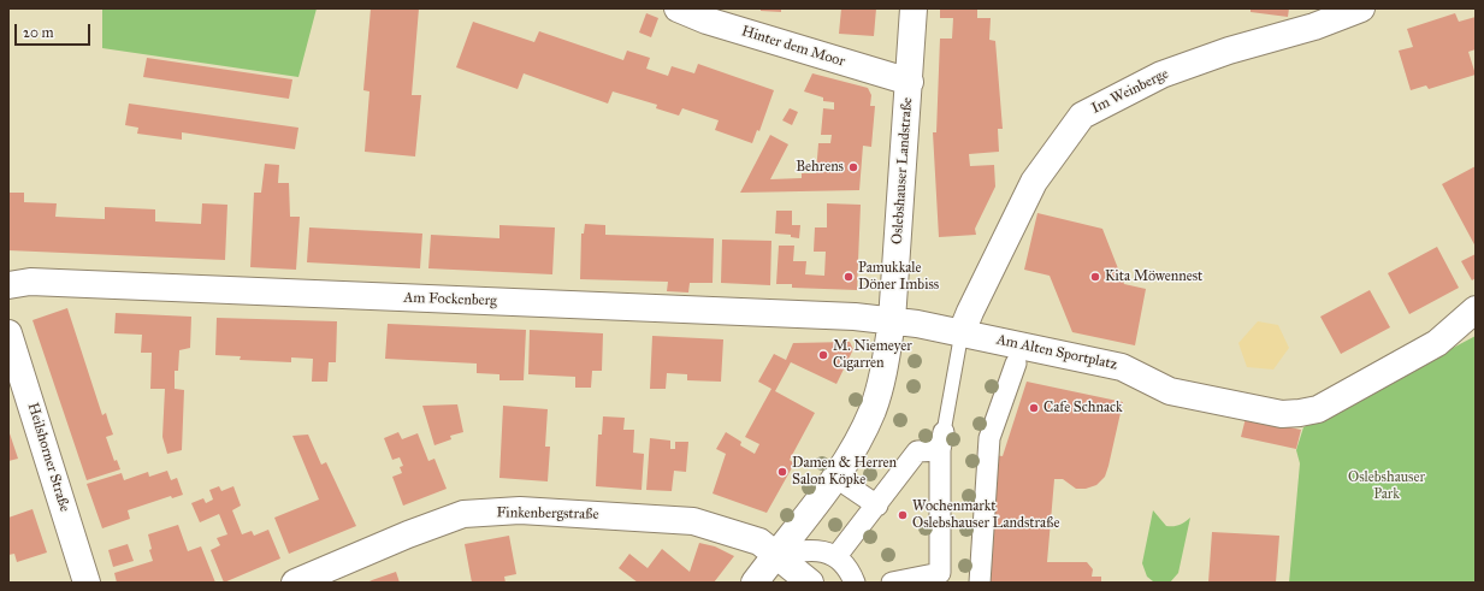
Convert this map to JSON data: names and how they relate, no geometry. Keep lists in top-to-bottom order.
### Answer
{
  "streets": {
    "street": [
      "Hinter dem Moor",
      "Im Weinberge",
      "Oslebshauser Landstraße",
      "Am Fockenberg",
      "Am Alten Sportplatz",
      "Heilshorner Straße",
      "Finkenbergstraße"
    ]
  },
  "crossings": [
    ["Hinter dem Moor", "Oslebshauser Landstraße"],
    ["Im Weinberge", "Am Alten Sportplatz"],
    ["Oslebshauser Landstraße", "Am Fockenberg"],
    ["Oslebshauser Landstraße", "Am Alten Sportplatz"],
    ["Oslebshauser Landstraße", "Finkenbergstraße"],
    ["Am Fockenberg", "Am Alten Sportplatz"]
  ],
  "parks": ["Oslebshauser Park"],
  "places": [
    "Behrens",
    "Pamukkale Döner Imbiss",
    "Kita Möwennest",
    "M. Niemeyer Cigarren",
    "Cafe Schnack",
    "Damen & Herren Salon Köpke",
    "Wochenmarkt Oslebshauser Landstraße"
  ],
  "scale_bar": "20 m"
}
